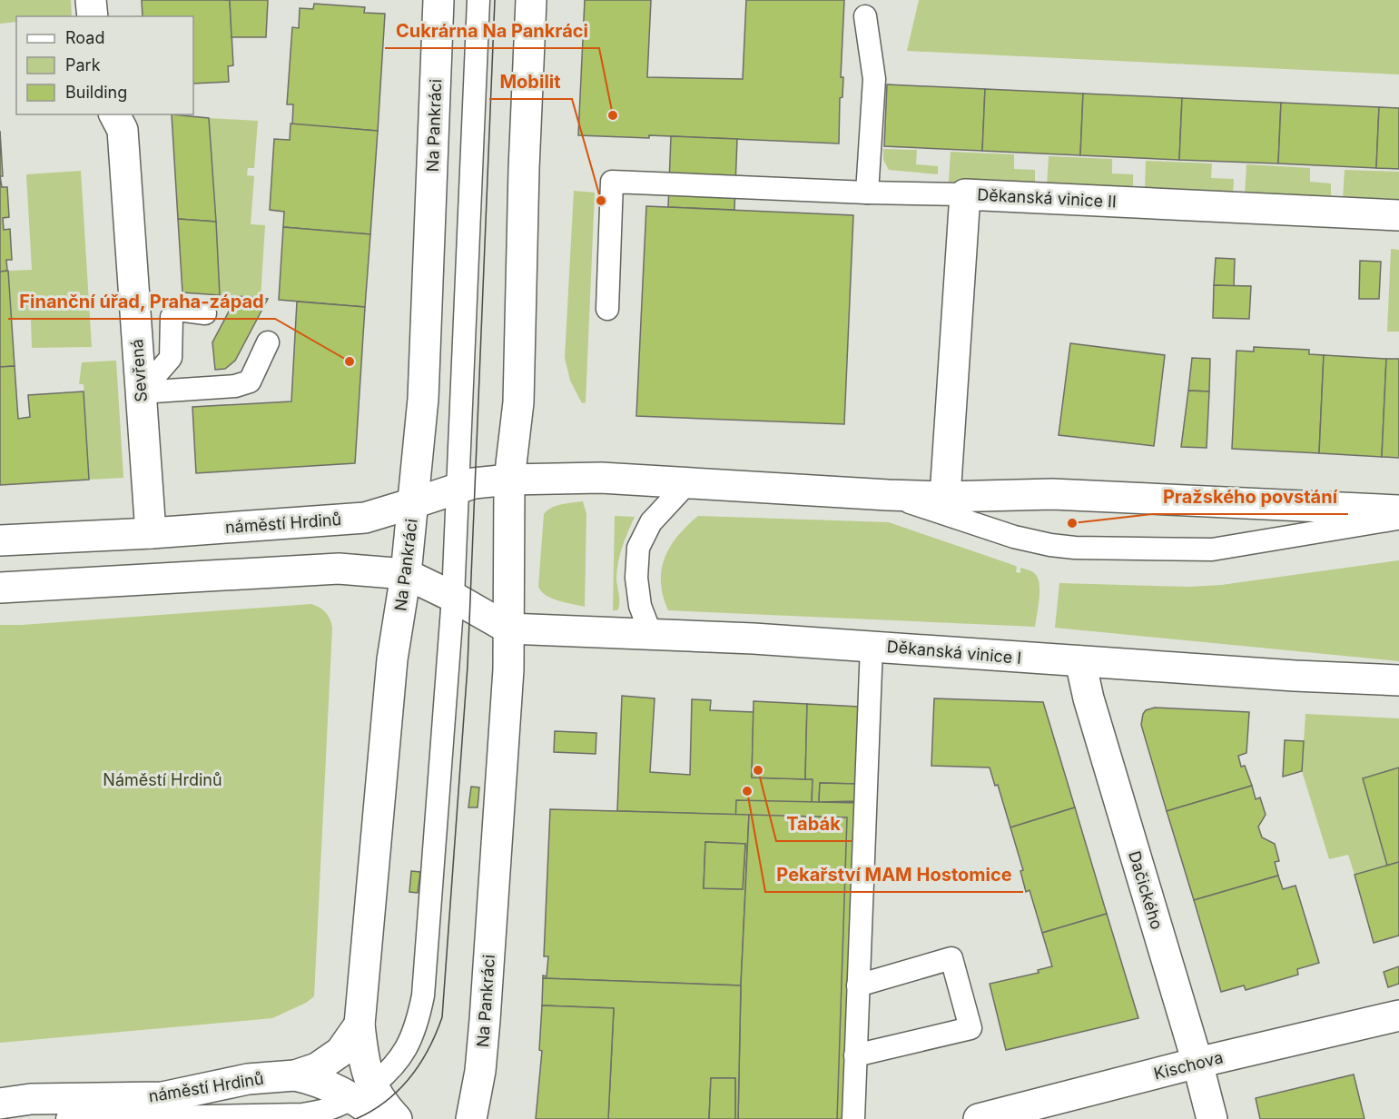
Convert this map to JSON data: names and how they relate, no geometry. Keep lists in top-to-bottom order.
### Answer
{
  "streets": {
    "street": [
      "Na Pankráci",
      "Děkanská vinice Ⅱ",
      "Sevřená",
      "náměstí Hrdinů",
      "Děkanská vinice Ⅰ",
      "Dačického",
      "Kischova"
    ]
  },
  "crossings": [
    ["Na Pankráci", "náměstí Hrdinů"],
    ["Na Pankráci", "Děkanská vinice Ⅰ"],
    ["Sevřená", "náměstí Hrdinů"],
    ["Děkanská vinice Ⅰ", "Dačického"],
    ["Dačického", "Kischova"]
  ],
  "parks": ["Náměstí Hrdinů"],
  "places": [
    "Cukrárna Na Pankráci",
    "Mobilit",
    "Finanční úřad, Praha-západ",
    "Pražského povstání",
    "Tabák",
    "Pekařství MAM Hostomice"
  ],
  "legend": ["Road", "Park", "Building"]
}
